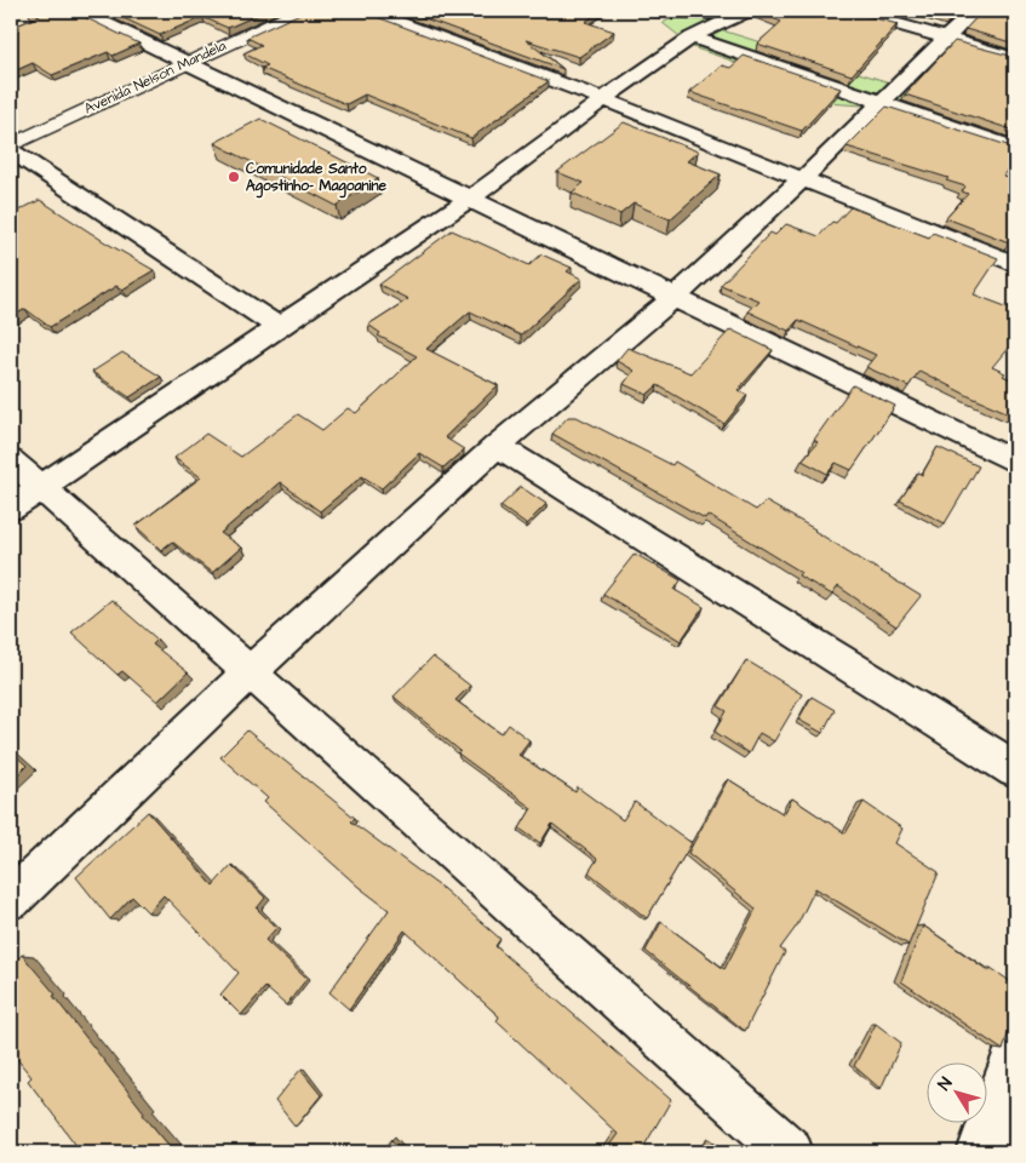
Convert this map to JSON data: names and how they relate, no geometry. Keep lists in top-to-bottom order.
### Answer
{
  "streets": {
    "street": ["Avenida Nelson Mandela"]
  },
  "places": ["Comunidade Santo Agostinho- Magoanine"],
  "north": "top left"
}
